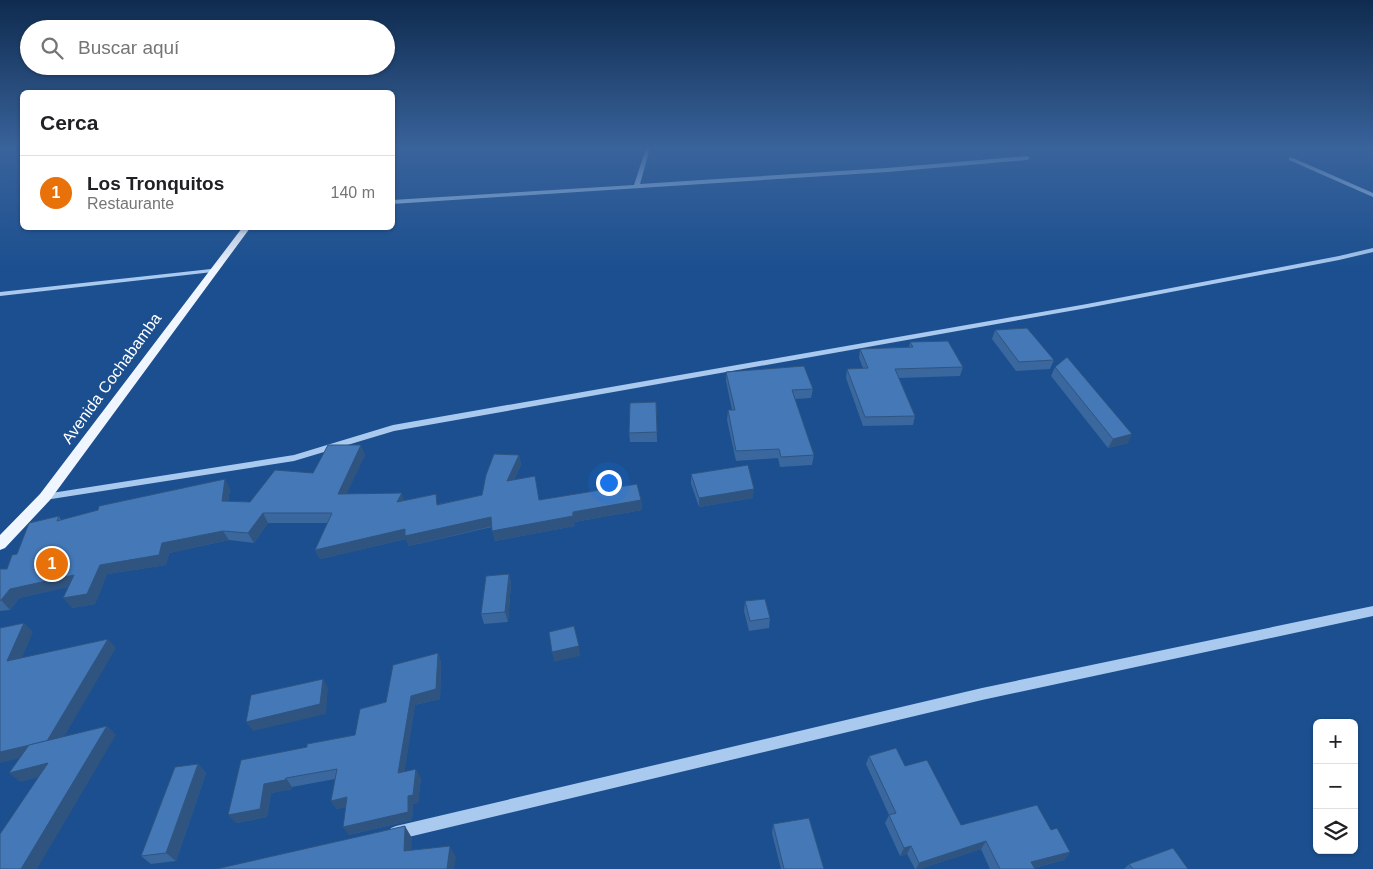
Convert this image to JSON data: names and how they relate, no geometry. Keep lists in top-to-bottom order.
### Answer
{
  "streets": {
    "main road": ["Avenida Cochabamba"]
  },
  "page": {
    "search": "Buscar aquí",
    "heading": "Cerca",
    "list": [
      {
        "mark": "1",
        "name": "Los Tronquitos",
        "note": "Restaurante",
        "value": "140 m"
      }
    ],
    "pins": "1",
    "map_buttons": ["+", "−"]
  }
}
